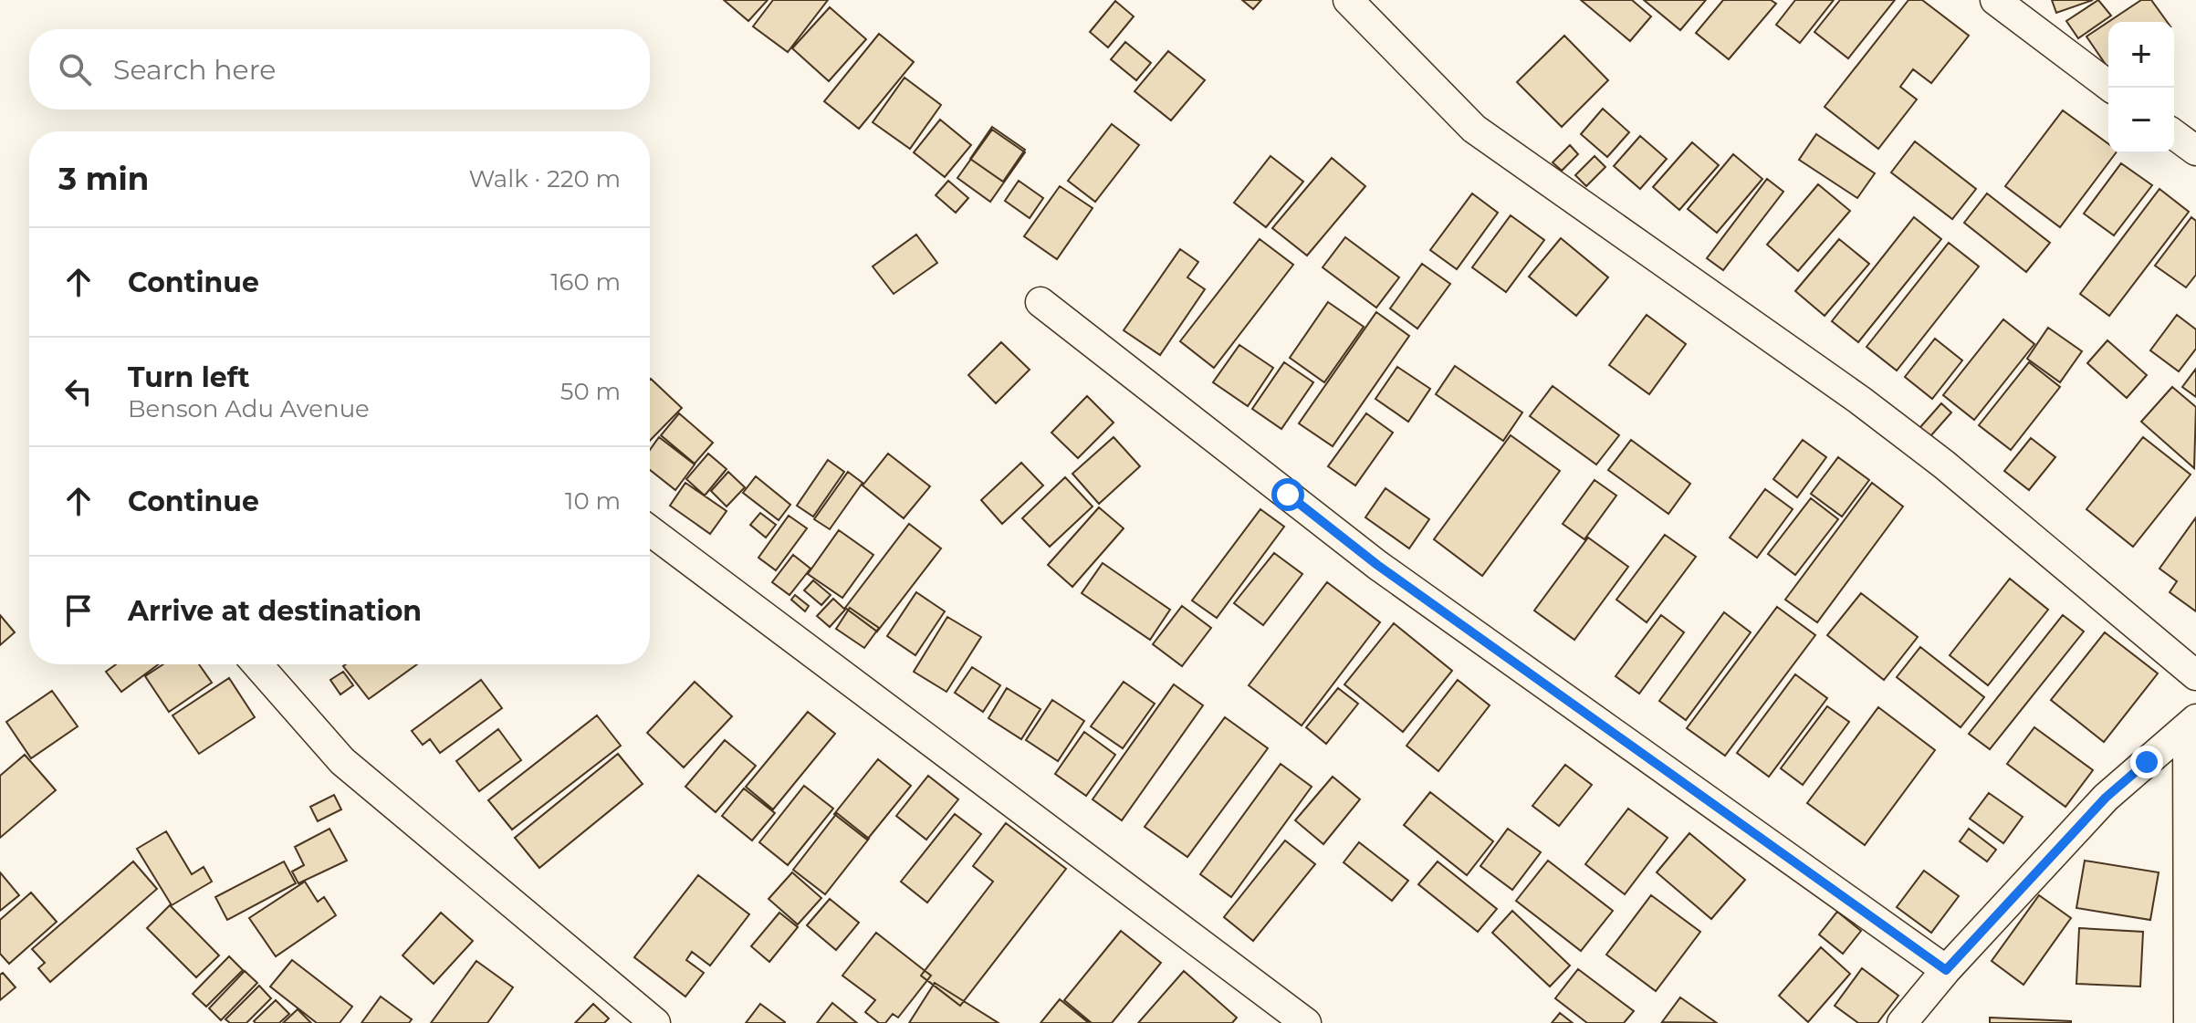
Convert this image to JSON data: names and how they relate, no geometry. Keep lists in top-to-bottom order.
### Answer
{
  "page": {
    "map_buttons": ["+", "−"],
    "search": "Search here",
    "heading": ["3 min", "Walk · 220 m"],
    "list": [
      ["Continue", "160 m"],
      ["Turn left", "Benson Adu Avenue", "50 m"],
      ["Continue", "10 m"],
      "Arrive at destination"
    ]
  }
}
